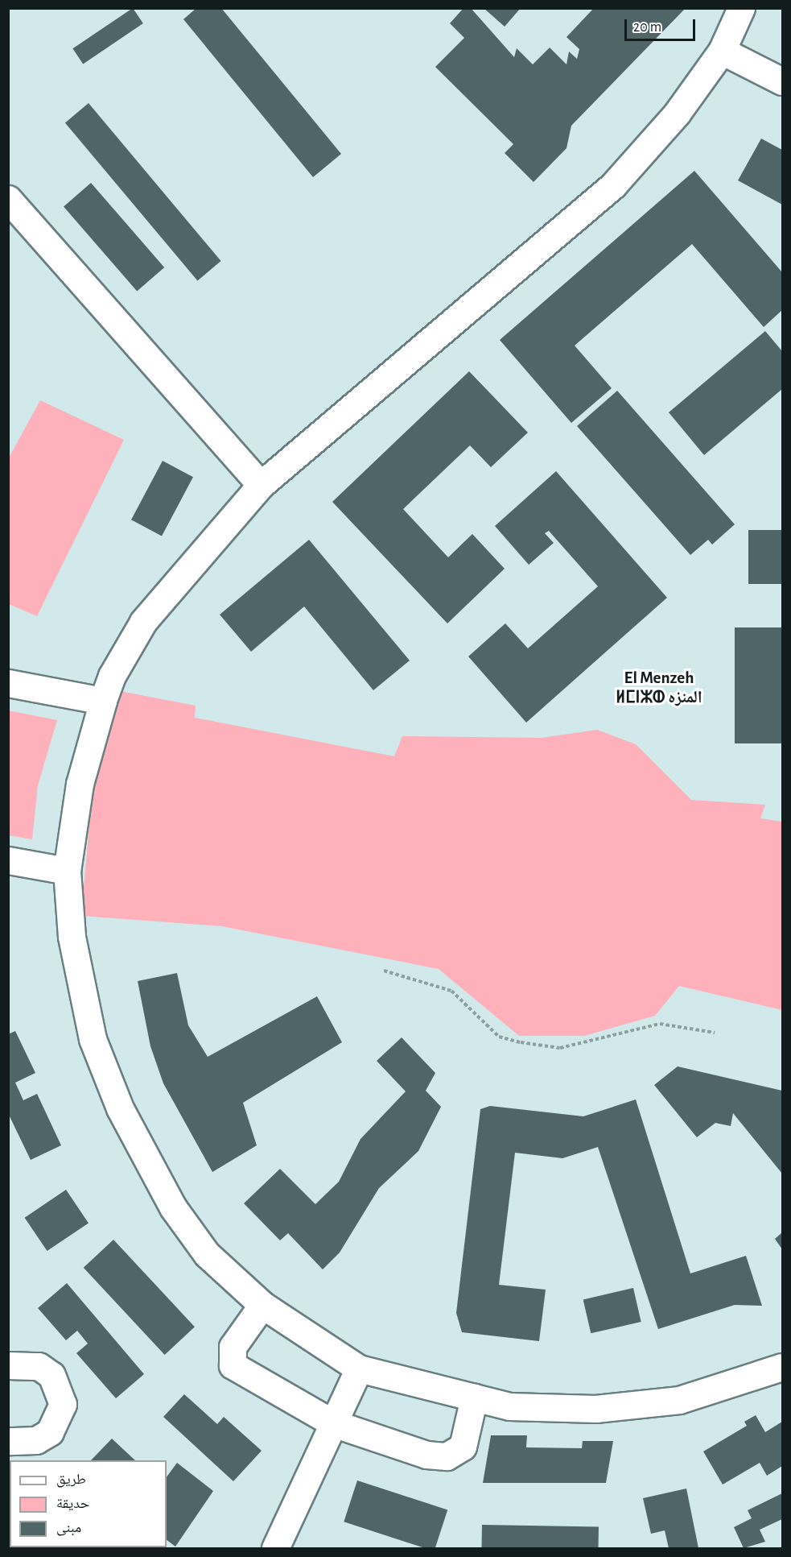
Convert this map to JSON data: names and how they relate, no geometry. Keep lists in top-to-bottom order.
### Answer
{
  "districts": ["El Menzeh ⵍⵎⵏⵣⵀ المنزه"],
  "legend": ["طريق", "حديقة", "مبنى"],
  "scale_bar": "20 m"
}
